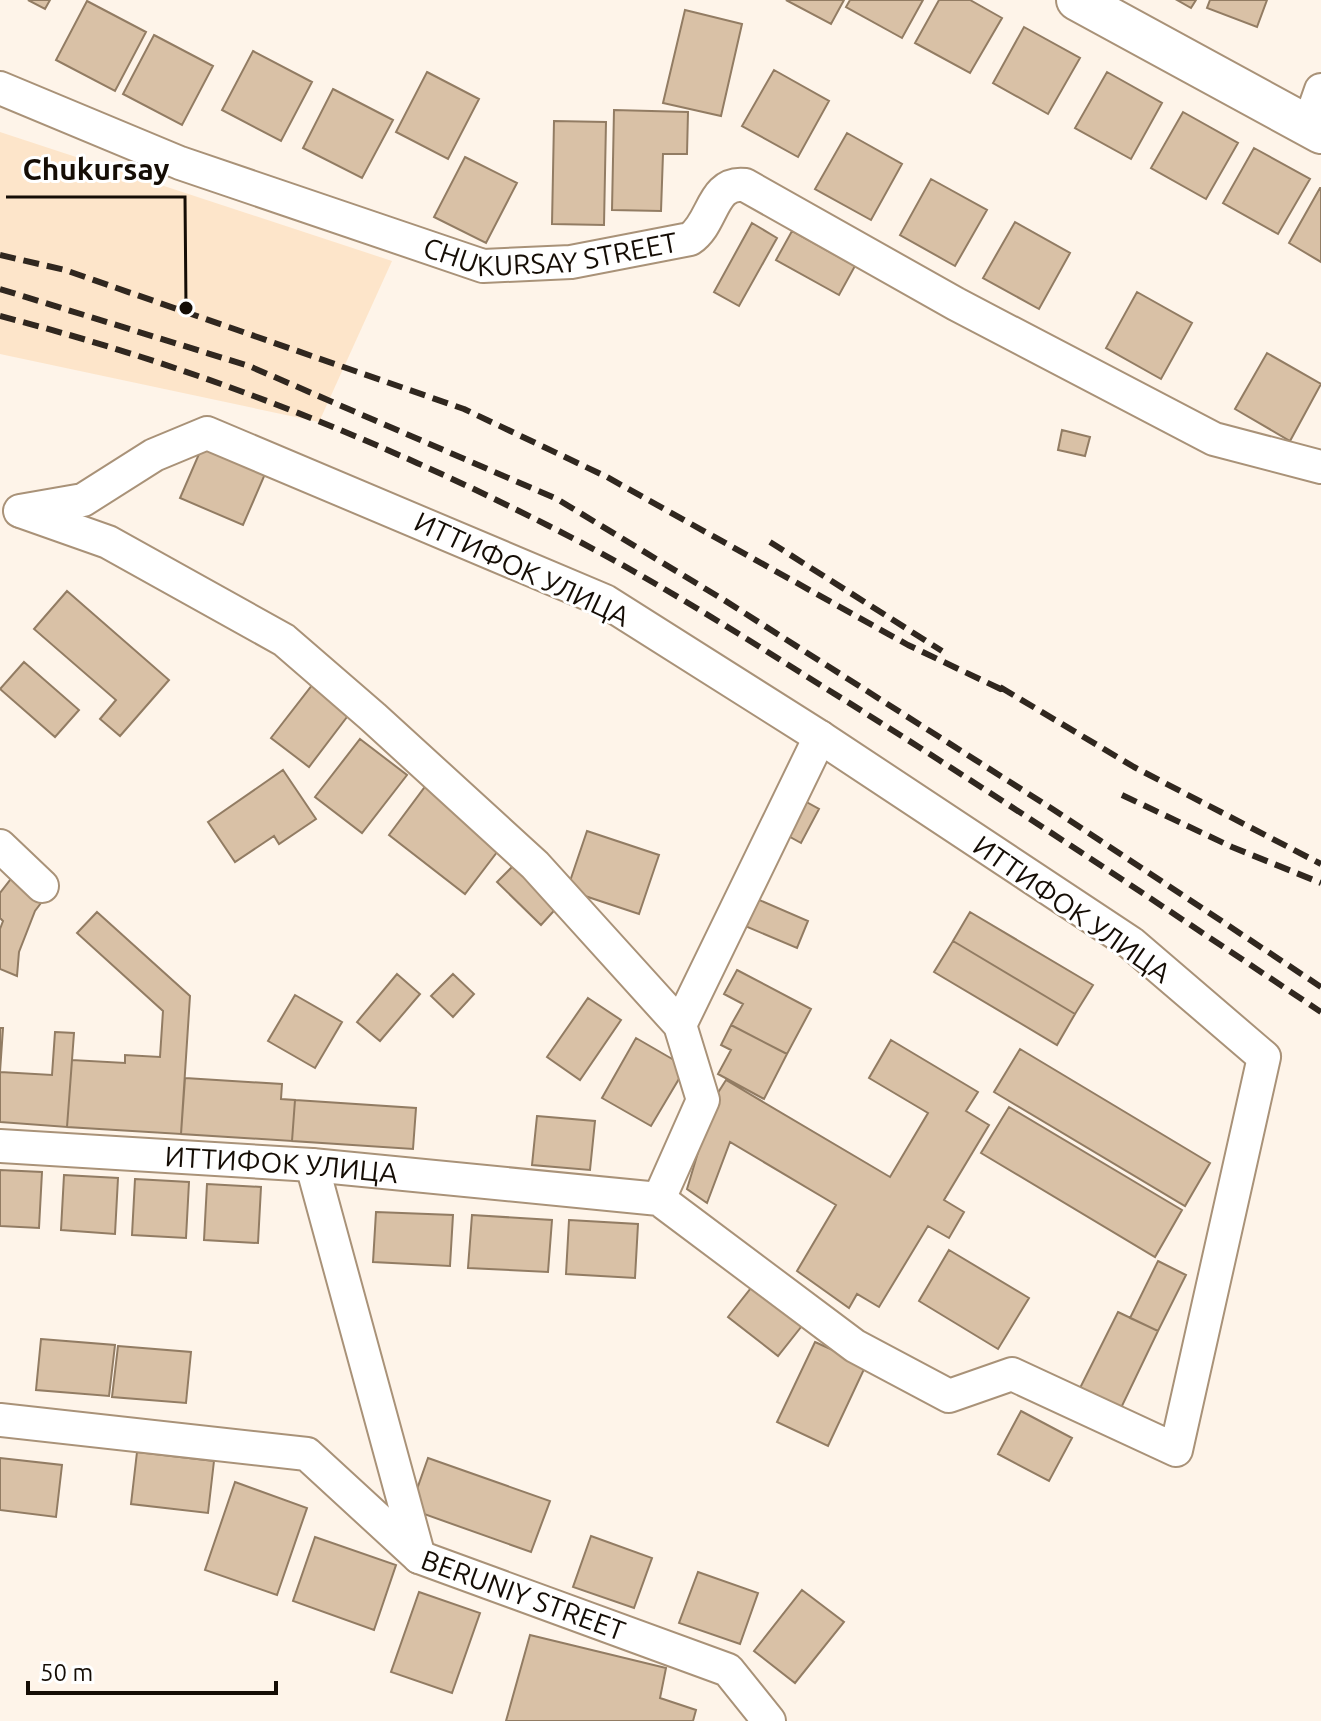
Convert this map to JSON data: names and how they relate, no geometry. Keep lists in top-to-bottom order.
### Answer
{
  "streets": {
    "street": ["CHUKURSAY STREET", "ИТТИФОК УЛИЦА", "BERUNIY STREET"]
  },
  "places": ["Chukursay"],
  "scale_bar": "50 m"
}
